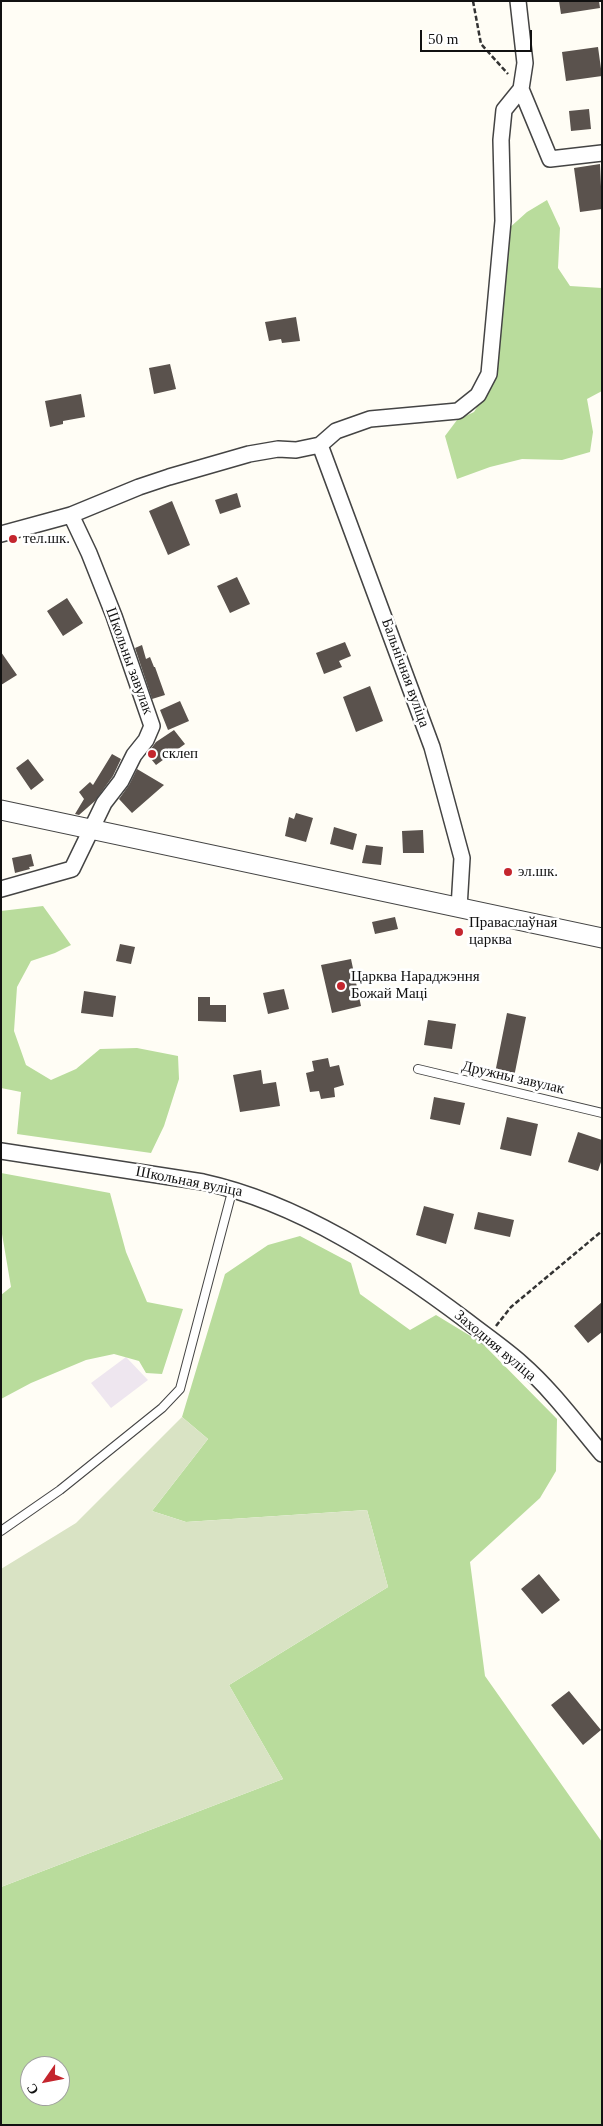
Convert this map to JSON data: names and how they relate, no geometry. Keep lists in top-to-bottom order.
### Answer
{
  "streets": {
    "street": [
      "Школьны завулак",
      "Бальнічная вуліца",
      "Школьная вуліца",
      "Заходняя вуліца"
    ],
    "lane": ["Дружны завулак"]
  },
  "crossings": [
    ["Школьная вуліца", "Заходняя вуліца"]
  ],
  "places": [
    "тел.шк.",
    "склеп",
    "эл.шк.",
    "Праваслаўная царква",
    "Царква Нараджэння Божай Маці"
  ],
  "scale_bar": "50 m",
  "north": "bottom left"
}
